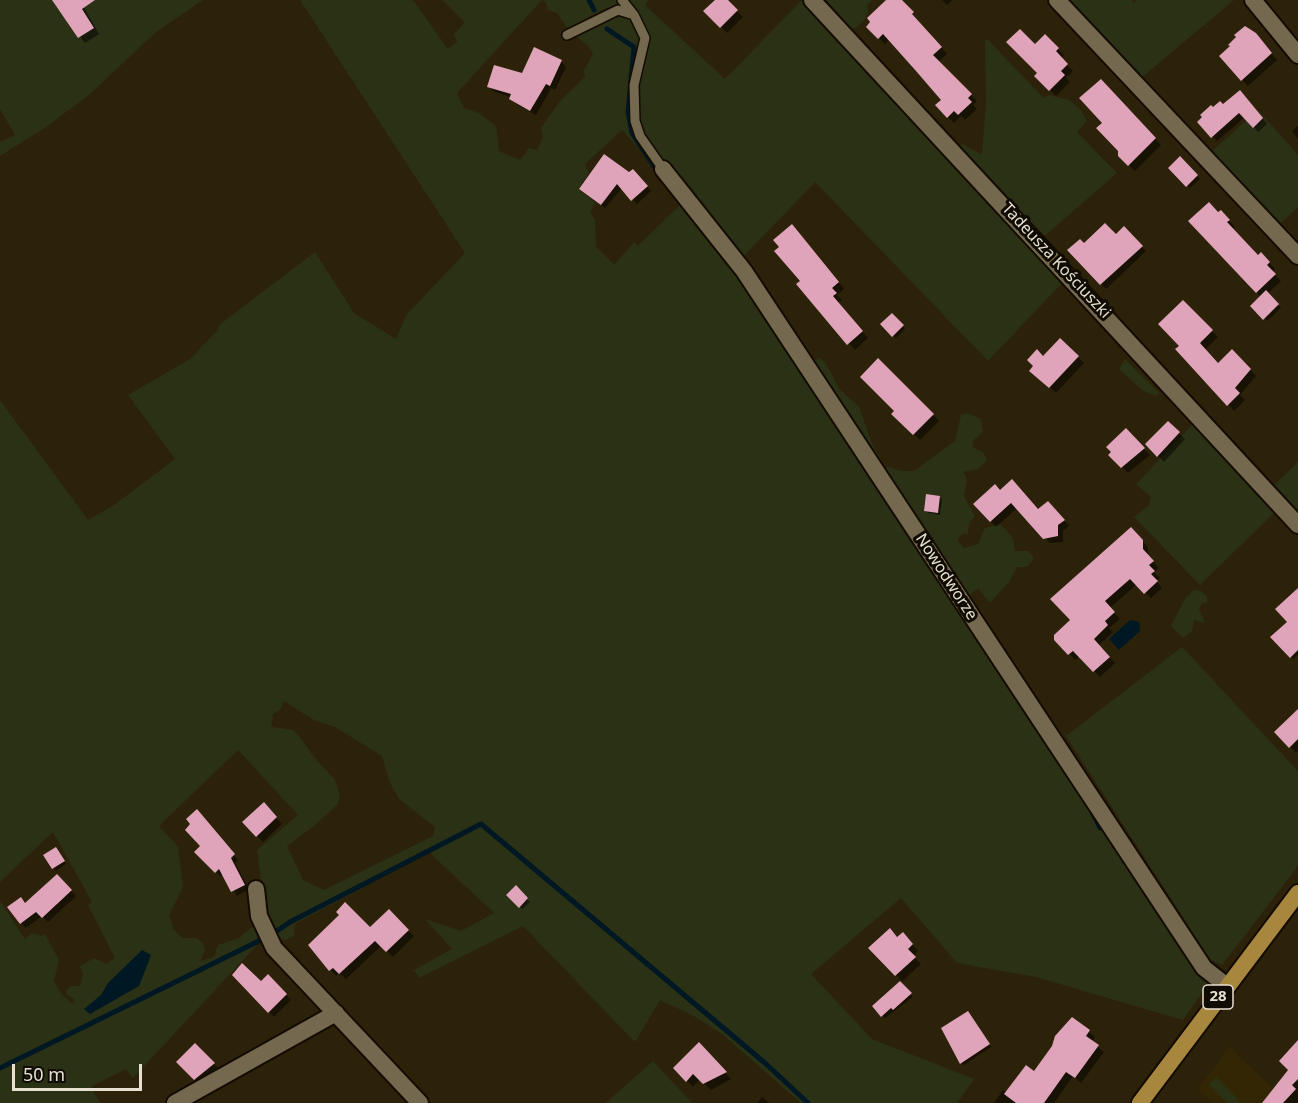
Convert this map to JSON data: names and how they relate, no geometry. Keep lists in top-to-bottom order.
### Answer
{
  "streets": {
    "main road": ["28"],
    "street": ["Tadeusza Kościuszki", "Nowodworze"]
  },
  "crossings": [
    ["Nowodworze", "28"]
  ],
  "scale_bar": "50 m"
}
